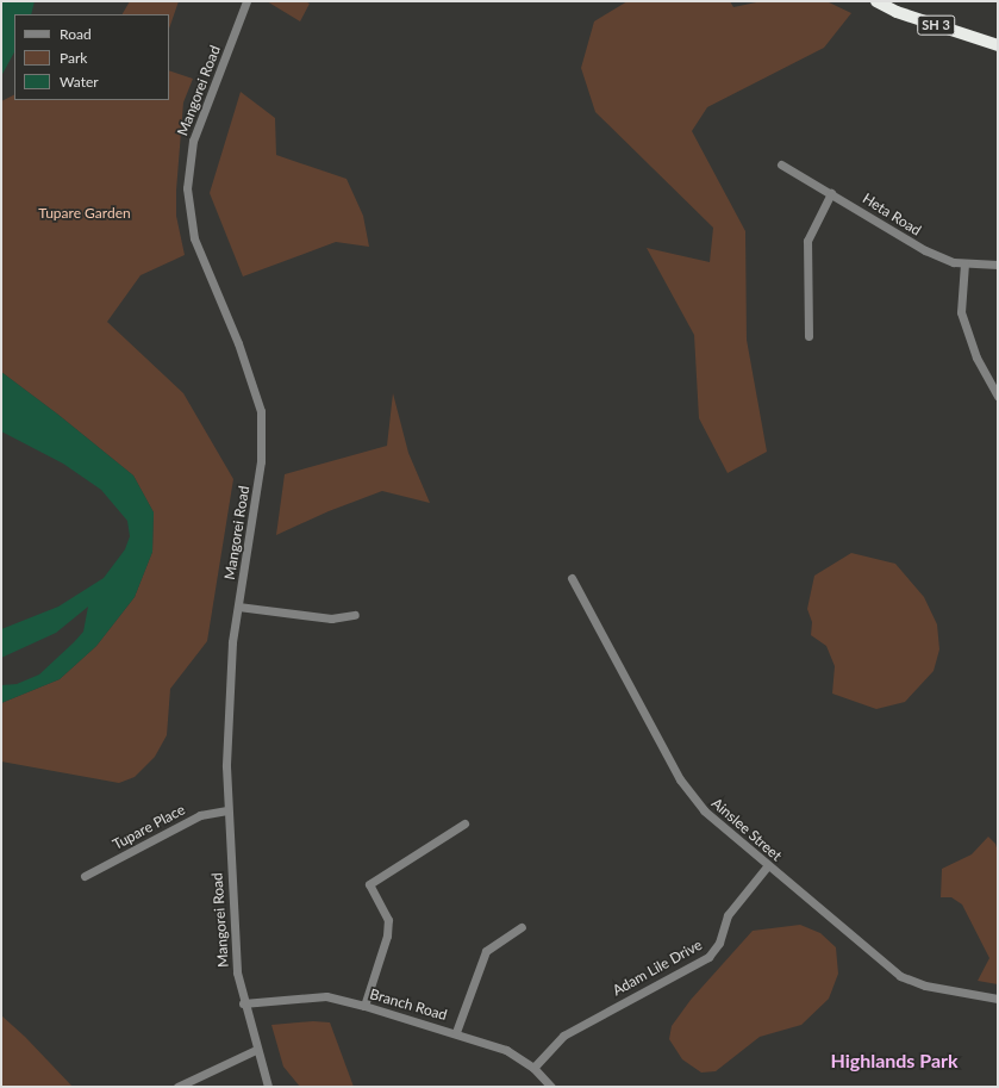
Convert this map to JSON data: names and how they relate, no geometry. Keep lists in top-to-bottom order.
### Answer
{
  "streets": {
    "highway": ["SH 3"],
    "street": [
      "Mangorei Road",
      "Heta Road",
      "Tupare Place",
      "Ainslee Street",
      "Adam Lile Drive",
      "Branch Road"
    ]
  },
  "crossings": [
    ["Mangorei Road", "Tupare Place"],
    ["Mangorei Road", "Branch Road"],
    ["Ainslee Street", "Adam Lile Drive"],
    ["Adam Lile Drive", "Branch Road"]
  ],
  "districts": ["Highlands Park"],
  "parks": ["Tupare Garden"],
  "legend": ["Road", "Park", "Water"]
}
